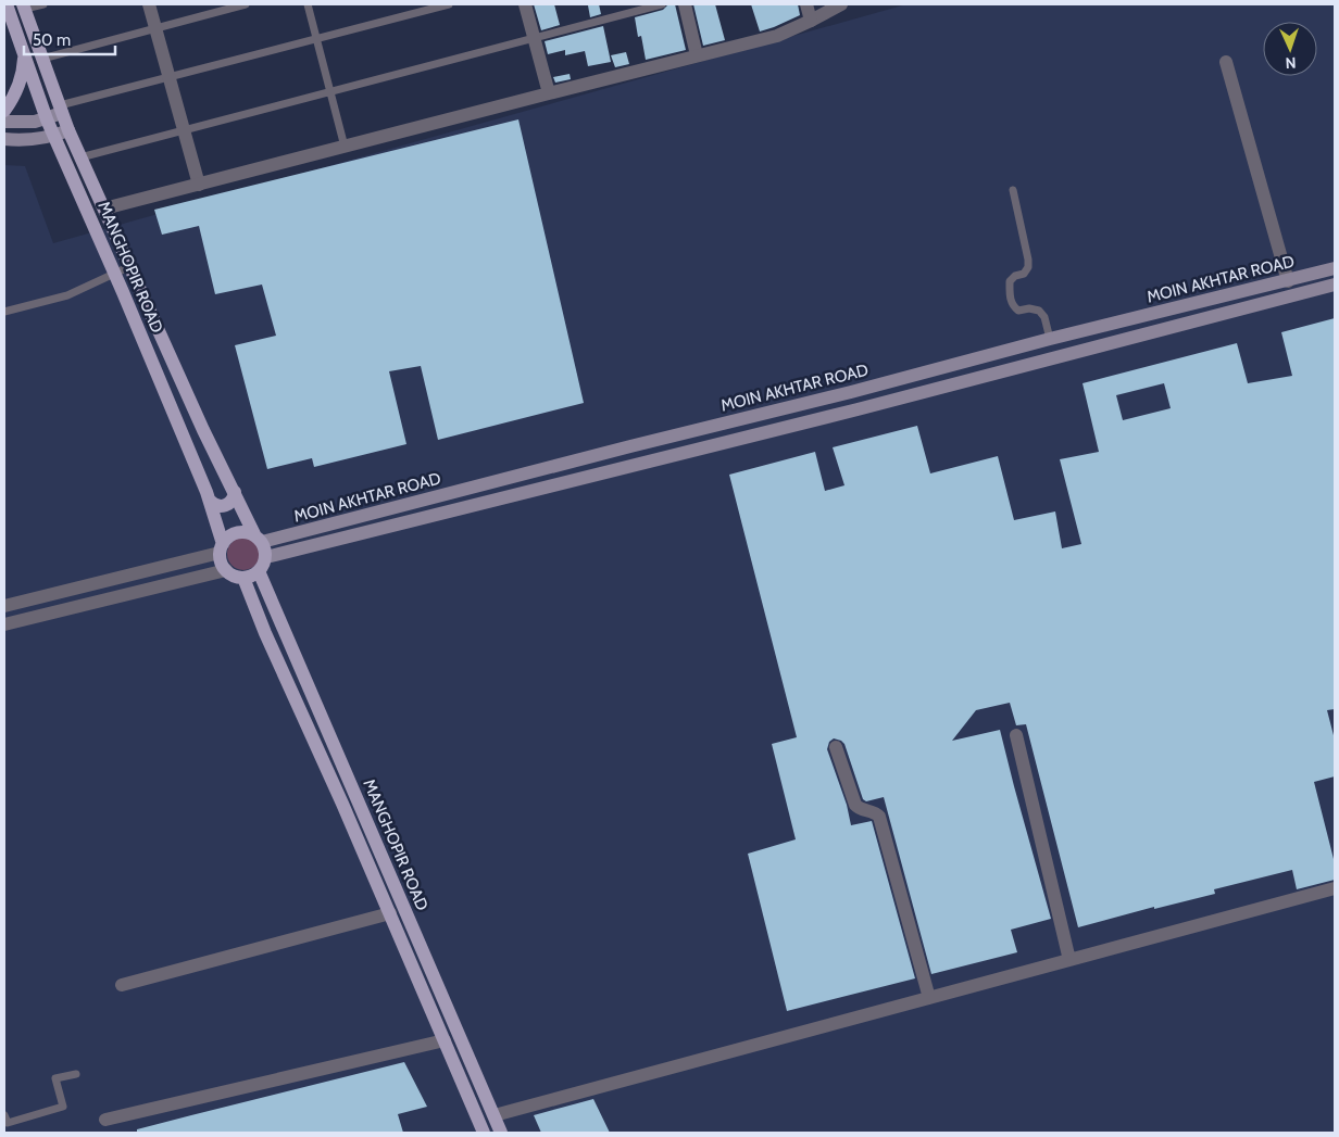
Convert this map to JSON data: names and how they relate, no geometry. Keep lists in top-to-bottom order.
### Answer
{
  "streets": {
    "main road": ["MANGHOPIR ROAD", "MOIN AKHTAR ROAD"]
  },
  "crossings": [
    ["MANGHOPIR ROAD", "MOIN AKHTAR ROAD"]
  ],
  "scale_bar": "50 m",
  "north": "bottom"
}
